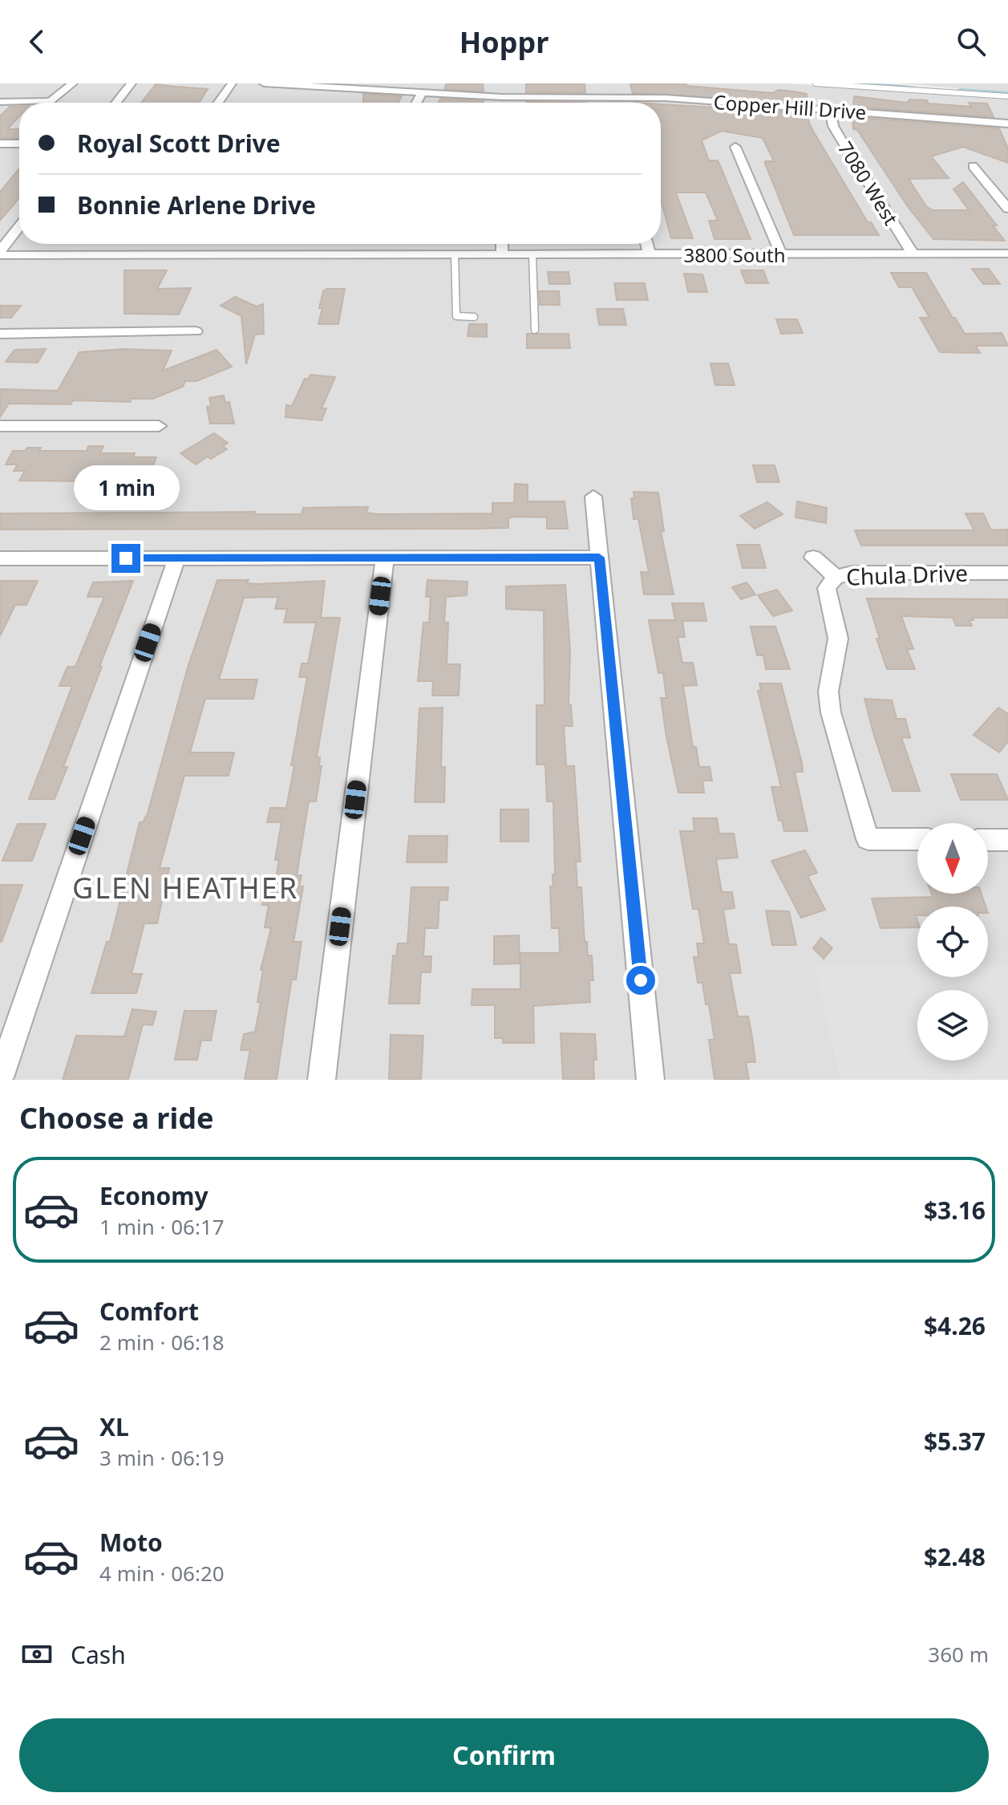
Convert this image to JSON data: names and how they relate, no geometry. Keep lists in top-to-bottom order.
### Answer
{
  "streets": {
    "street": [
      "Copper Hill Drive",
      "7080 West",
      "3800 South",
      "Chula Drive"
    ]
  },
  "crossings": [
    ["Copper Hill Drive", "7080 West"],
    ["7080 West", "3800 South"]
  ],
  "districts": ["GLEN HEATHER"],
  "north": "bottom",
  "page": {
    "header": "Hoppr",
    "banner": ["Royal Scott Drive", "Bonnie Arlene Drive"],
    "bubble": "1 min",
    "heading": "Choose a ride",
    "list": [
      {
        "name": "Economy",
        "note": "1 min · 06:17",
        "value": "$3.16"
      },
      {
        "name": "Comfort",
        "note": "2 min · 06:18",
        "value": "$4.26"
      },
      {
        "name": "XL",
        "note": "3 min · 06:19",
        "value": "$5.37"
      },
      {
        "name": "Moto",
        "note": "4 min · 06:20",
        "value": "$2.48"
      }
    ],
    "pay": ["Cash", "360 m"],
    "buttons": "Confirm"
  }
}
